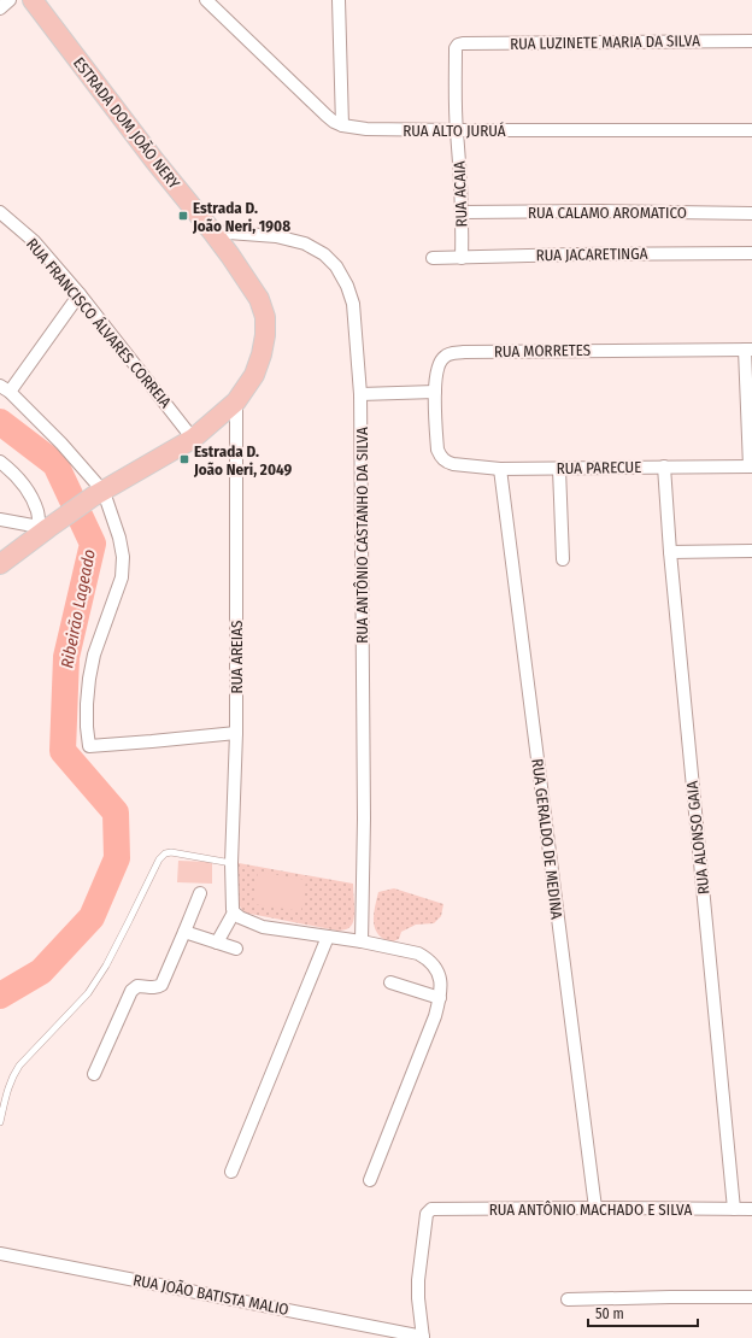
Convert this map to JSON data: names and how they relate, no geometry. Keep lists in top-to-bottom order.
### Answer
{
  "streets": {
    "main road": ["ESTRADA DOM JOÃO NERY"],
    "street": [
      "RUA LUZINETE MARIA DA SILVA",
      "RUA ALTO JURUÁ",
      "RUA ACAIA",
      "RUA CALAMO AROMATICO",
      "RUA JACARETINGA",
      "RUA FRANCISCO ÁLVARES CORREIA",
      "RUA MORRETES",
      "RUA PARECUE",
      "RUA ANTÔNIO CASTANHO DA SILVA",
      "RUA AREIAS",
      "RUA ALONSO GAIA",
      "RUA GERALDO DE MEDINA",
      "RUA ANTÔNIO MACHADO E SILVA",
      "RUA JOÃO BATISTA MALIO"
    ]
  },
  "crossings": [
    ["RUA LUZINETE MARIA DA SILVA", "RUA ACAIA"],
    ["ESTRADA DOM JOÃO NERY", "RUA FRANCISCO ÁLVARES CORREIA"],
    ["ESTRADA DOM JOÃO NERY", "RUA ANTÔNIO CASTANHO DA SILVA"],
    ["ESTRADA DOM JOÃO NERY", "RUA AREIAS"],
    ["RUA ALTO JURUÁ", "RUA ACAIA"],
    ["RUA ACAIA", "RUA CALAMO AROMATICO"],
    ["RUA ACAIA", "RUA JACARETINGA"],
    ["RUA MORRETES", "RUA PARECUE"],
    ["RUA PARECUE", "RUA ALONSO GAIA"],
    ["RUA PARECUE", "RUA GERALDO DE MEDINA"],
    ["RUA ALONSO GAIA", "RUA ANTÔNIO MACHADO E SILVA"],
    ["RUA GERALDO DE MEDINA", "RUA ANTÔNIO MACHADO E SILVA"],
    ["RUA ANTÔNIO MACHADO E SILVA", "RUA JOÃO BATISTA MALIO"]
  ],
  "water": ["Ribeirão Lageado"],
  "places": {
    "transit": ["Estrada D. João Neri, 1908", "Estrada D. João Neri, 2049"]
  },
  "scale_bar": "50 m"
}
